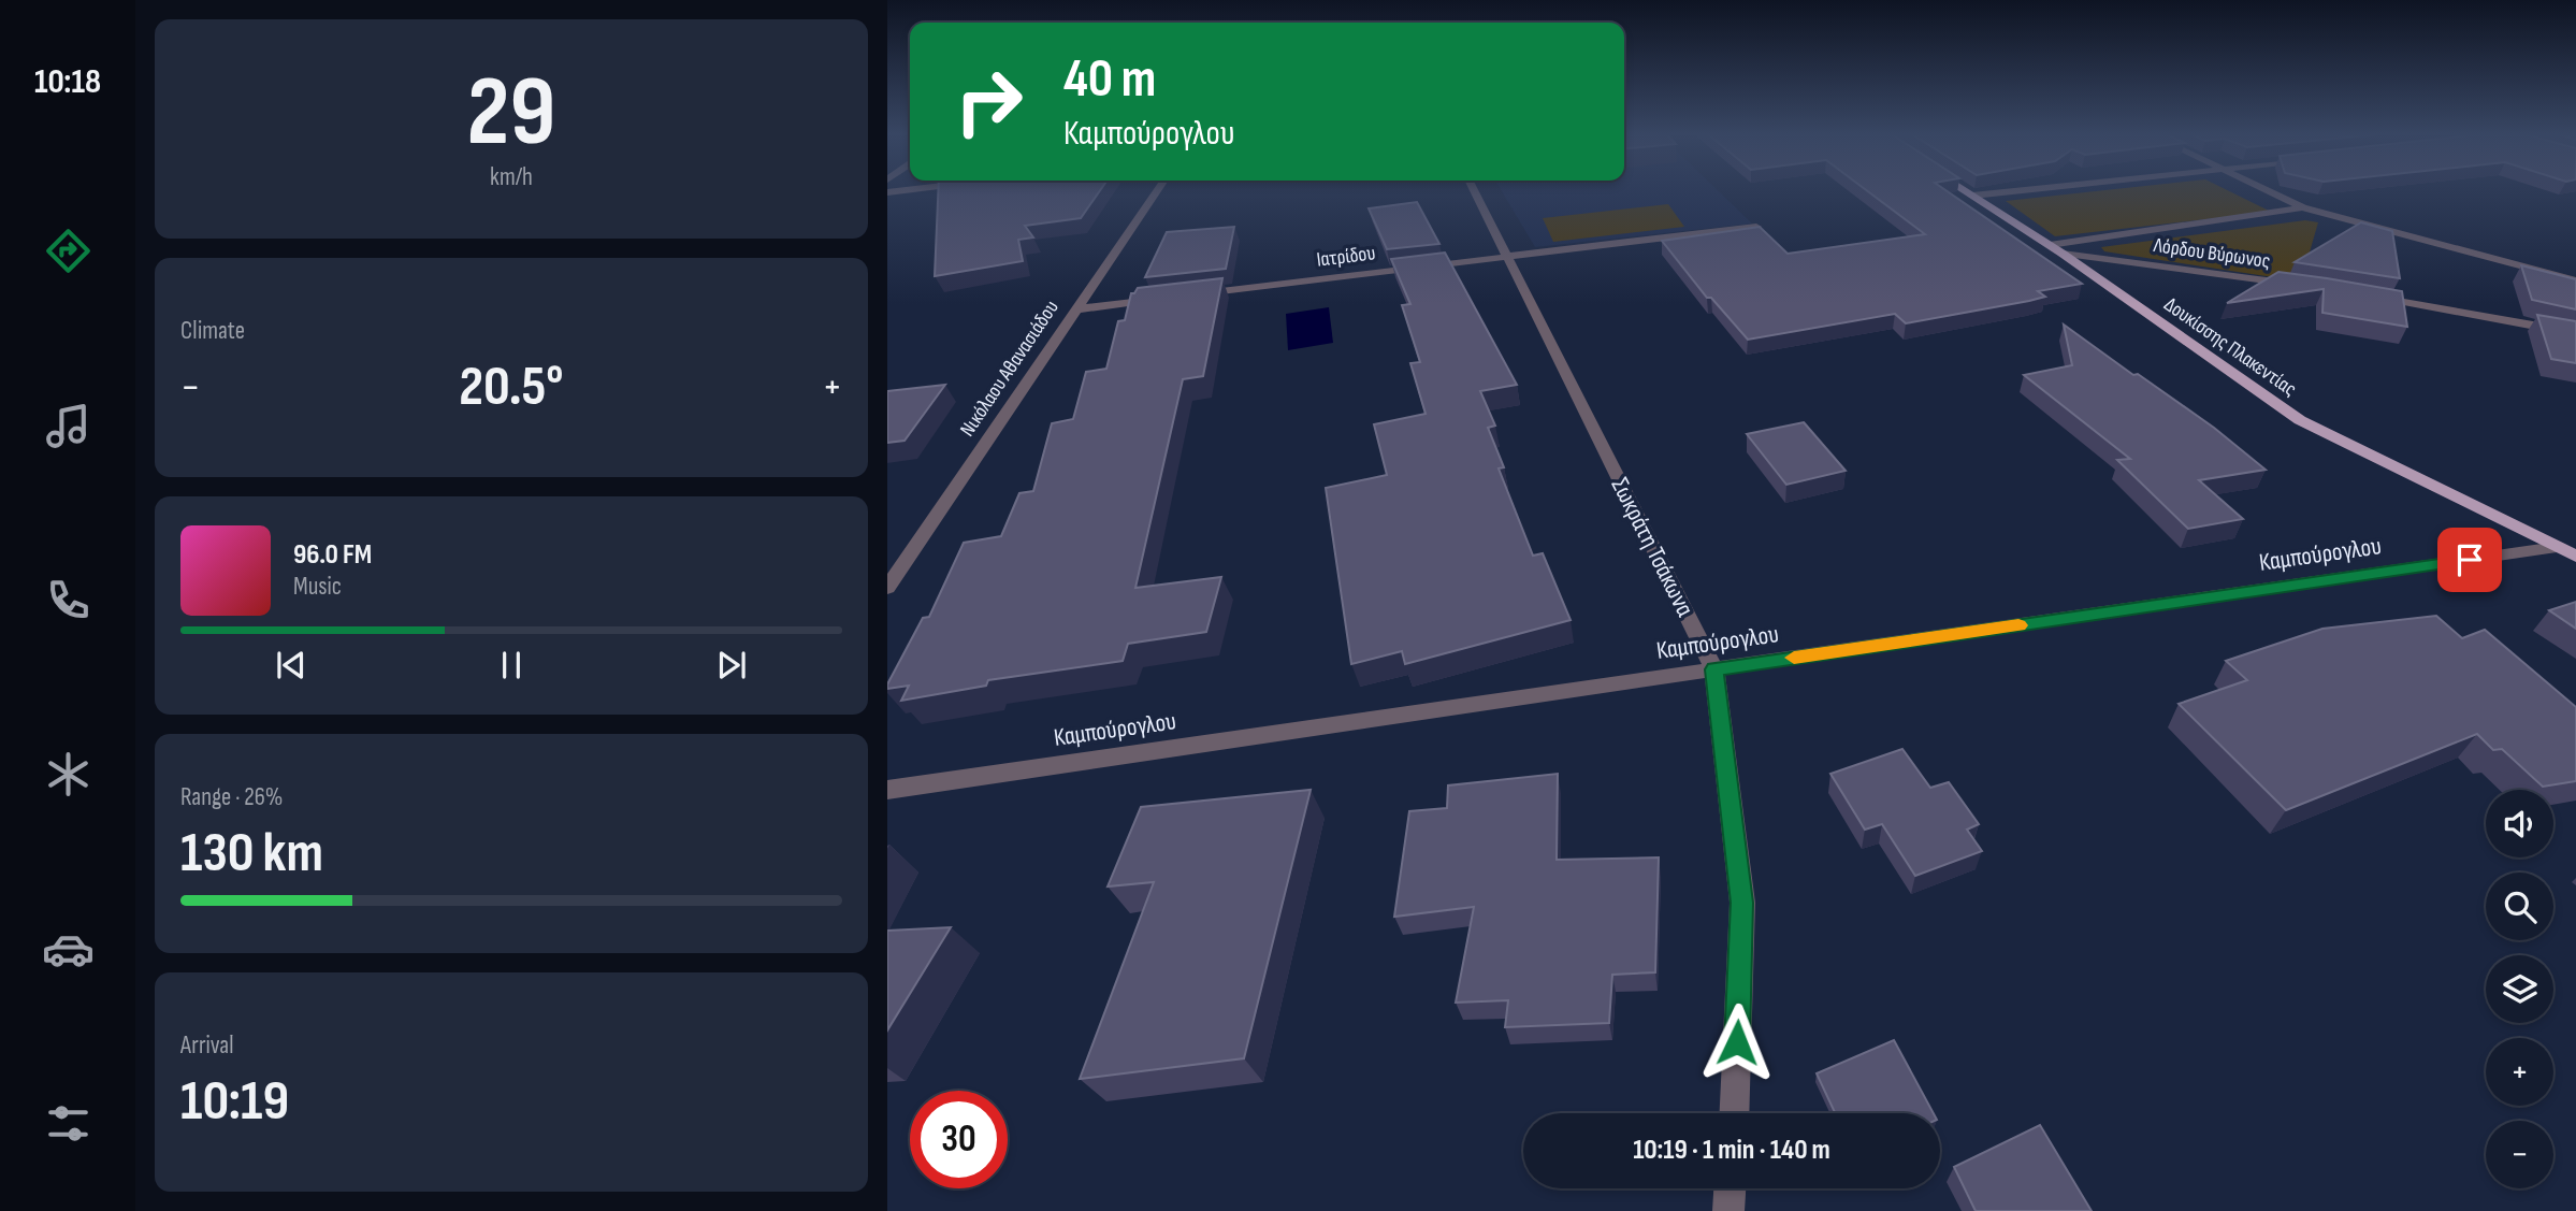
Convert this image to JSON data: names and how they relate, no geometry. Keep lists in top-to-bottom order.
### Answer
{
  "streets": {
    "main road": ["Δουκίσσης Πλακεντίας"],
    "street": [
      "Λόρδου Βύρωνος",
      "Ιατρίδου",
      "Νικόλαου Αθανασιάδου",
      "Σωκράτη Τσάκωνα",
      "Καμπούρογλου"
    ]
  },
  "crossings": [
    ["Λόρδου Βύρωνος", "Δουκίσσης Πλακεντίας"],
    ["Ιατρίδου", "Σωκράτη Τσάκωνα"],
    ["Δουκίσσης Πλακεντίας", "Καμπούρογλου"],
    ["Σωκράτη Τσάκωνα", "Καμπούρογλου"]
  ],
  "page": {
    "tabs": "10:18",
    "tile": [
      ["29", "km/h"],
      "Climate",
      ["Range · 26%", "130 km"],
      ["Arrival", "10:19"]
    ],
    "turn": ["40 m", "Καμπούρογλου"],
    "heat": ["−", "20.5°", "+"],
    "song": ["96.0 FM", "Music"],
    "map_buttons": ["+", "−"],
    "limit": "30",
    "trip": "10:19 · 1 min · 140 m"
  }
}
